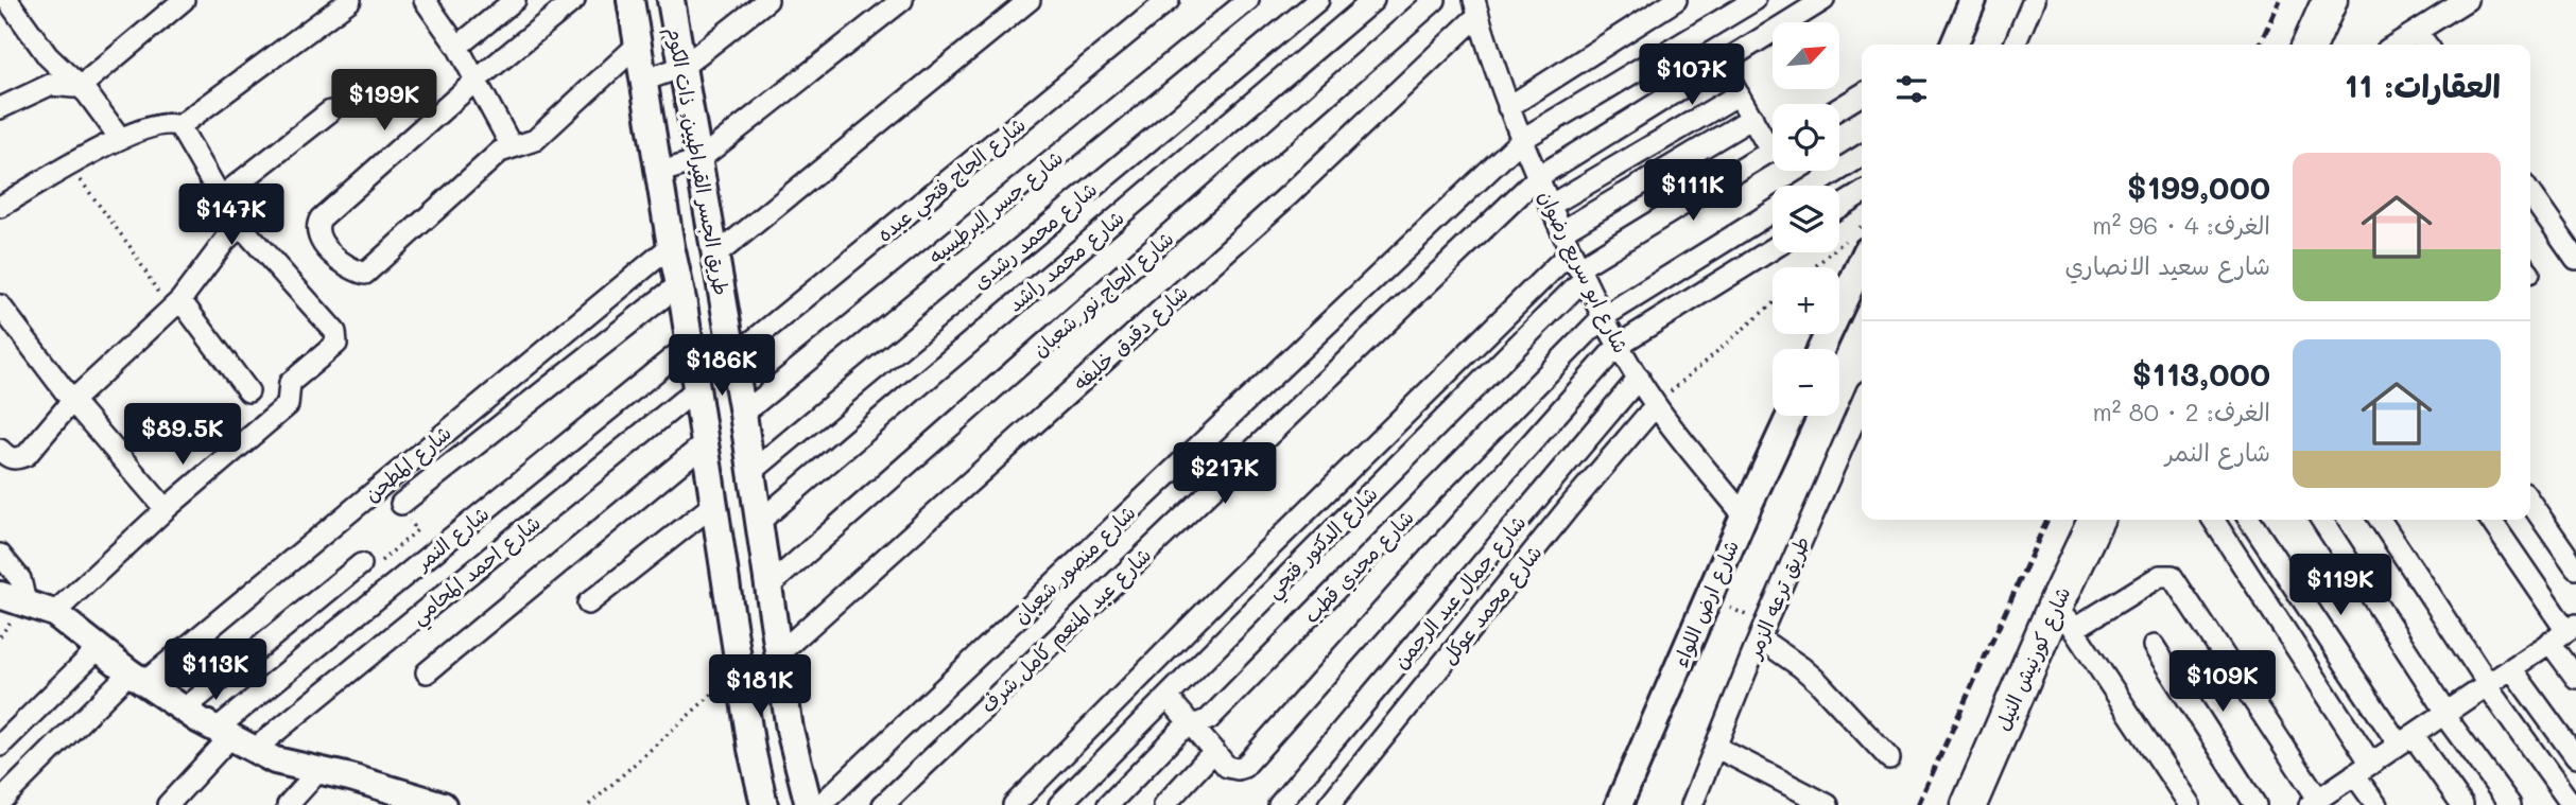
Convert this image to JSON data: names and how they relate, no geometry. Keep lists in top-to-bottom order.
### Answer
{
  "streets": {
    "main road": ["شارع كورنيش النيل"],
    "street": [
      "طريق الجسر القيراطيين, ذات الكوم",
      "شارع الحاج فتحي عبده",
      "شارع جسر البرطسيه",
      "شارع محمد رشدى",
      "شارع محمد راشد",
      "شارع ابو سريع رضوان",
      "شارع الحاج نور شعبان",
      "شارع دقدق خليفه",
      "شارع المطحن",
      "شارع النمر",
      "شارع الدكتور فتحي",
      "شارع منصور شعبان",
      "شارع مجدي قطب",
      "شارع احمد المحامي",
      "شارع جمال عبد الرحمن",
      "طريق ترعه الزمر",
      "شارع ارض اللواء",
      "شارع محمد عوكل",
      "شارع عبد المنعم كامل شرف"
    ]
  },
  "crossings": [
    ["طريق الجسر القيراطيين, ذات الكوم", "شارع الحاج فتحي عبده"],
    ["طريق الجسر القيراطيين, ذات الكوم", "شارع جسر البرطسيه"],
    ["طريق الجسر القيراطيين, ذات الكوم", "شارع محمد رشدى"],
    ["طريق الجسر القيراطيين, ذات الكوم", "شارع محمد راشد"],
    ["طريق الجسر القيراطيين, ذات الكوم", "شارع الحاج نور شعبان"],
    ["طريق الجسر القيراطيين, ذات الكوم", "شارع دقدق خليفه"],
    ["طريق الجسر القيراطيين, ذات الكوم", "شارع المطحن"],
    ["طريق الجسر القيراطيين, ذات الكوم", "شارع النمر"],
    ["طريق الجسر القيراطيين, ذات الكوم", "شارع احمد المحامي"],
    ["شارع ابو سريع رضوان", "شارع دقدق خليفه"],
    ["شارع ابو سريع رضوان", "شارع الدكتور فتحي"],
    ["شارع ابو سريع رضوان", "شارع منصور شعبان"],
    ["شارع ابو سريع رضوان", "شارع مجدي قطب"],
    ["شارع ابو سريع رضوان", "شارع جمال عبد الرحمن"],
    ["شارع ابو سريع رضوان", "شارع ارض اللواء"],
    ["شارع ابو سريع رضوان", "شارع محمد عوكل"],
    ["شارع ابو سريع رضوان", "شارع عبد المنعم كامل شرف"]
  ],
  "north": "top right",
  "page": {
    "map_buttons": ["+", "−"],
    "price": [
      "$107K",
      "$199K",
      "$111K",
      "$147K",
      "$186K",
      "$89.5K",
      "$217K",
      "$119K",
      "$113K",
      "$109K",
      "$181K"
    ],
    "heading": "العقارات: 11",
    "list": [
      {
        "name": "$199,000",
        "note": "الغرف: 4 · 96 m² · شارع سعيد الانصاري"
      },
      {
        "name": "$113,000",
        "note": "الغرف: 2 · 80 m² · شارع النمر"
      }
    ]
  }
}
